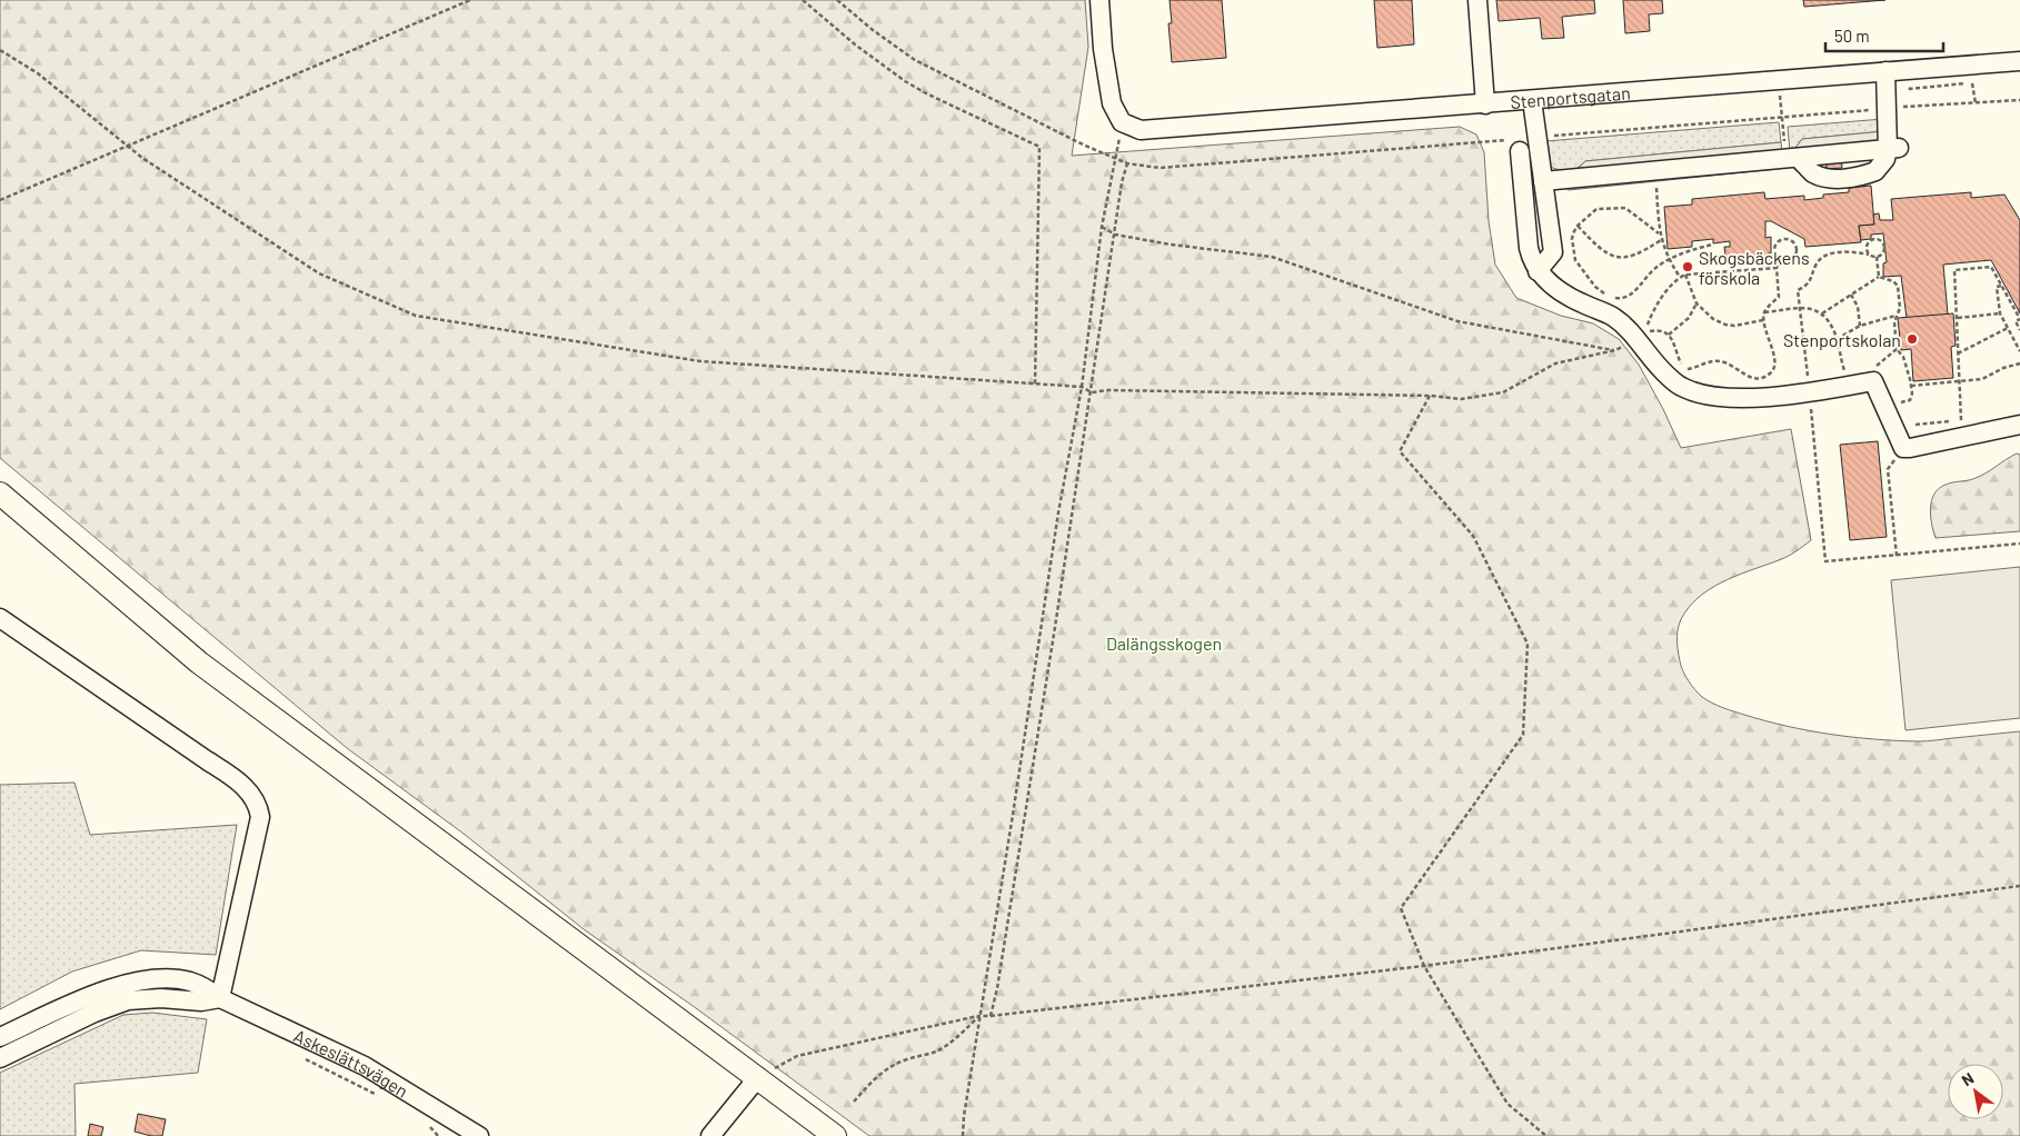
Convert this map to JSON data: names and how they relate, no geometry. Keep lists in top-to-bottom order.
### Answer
{
  "streets": {
    "street": ["Stenportsgatan", "Askeslättsvägen"]
  },
  "parks": ["Dalängsskogen"],
  "places": ["Skogsbäckens förskola", "Stenportskolan"],
  "scale_bar": "50 m",
  "north": "top left"
}
